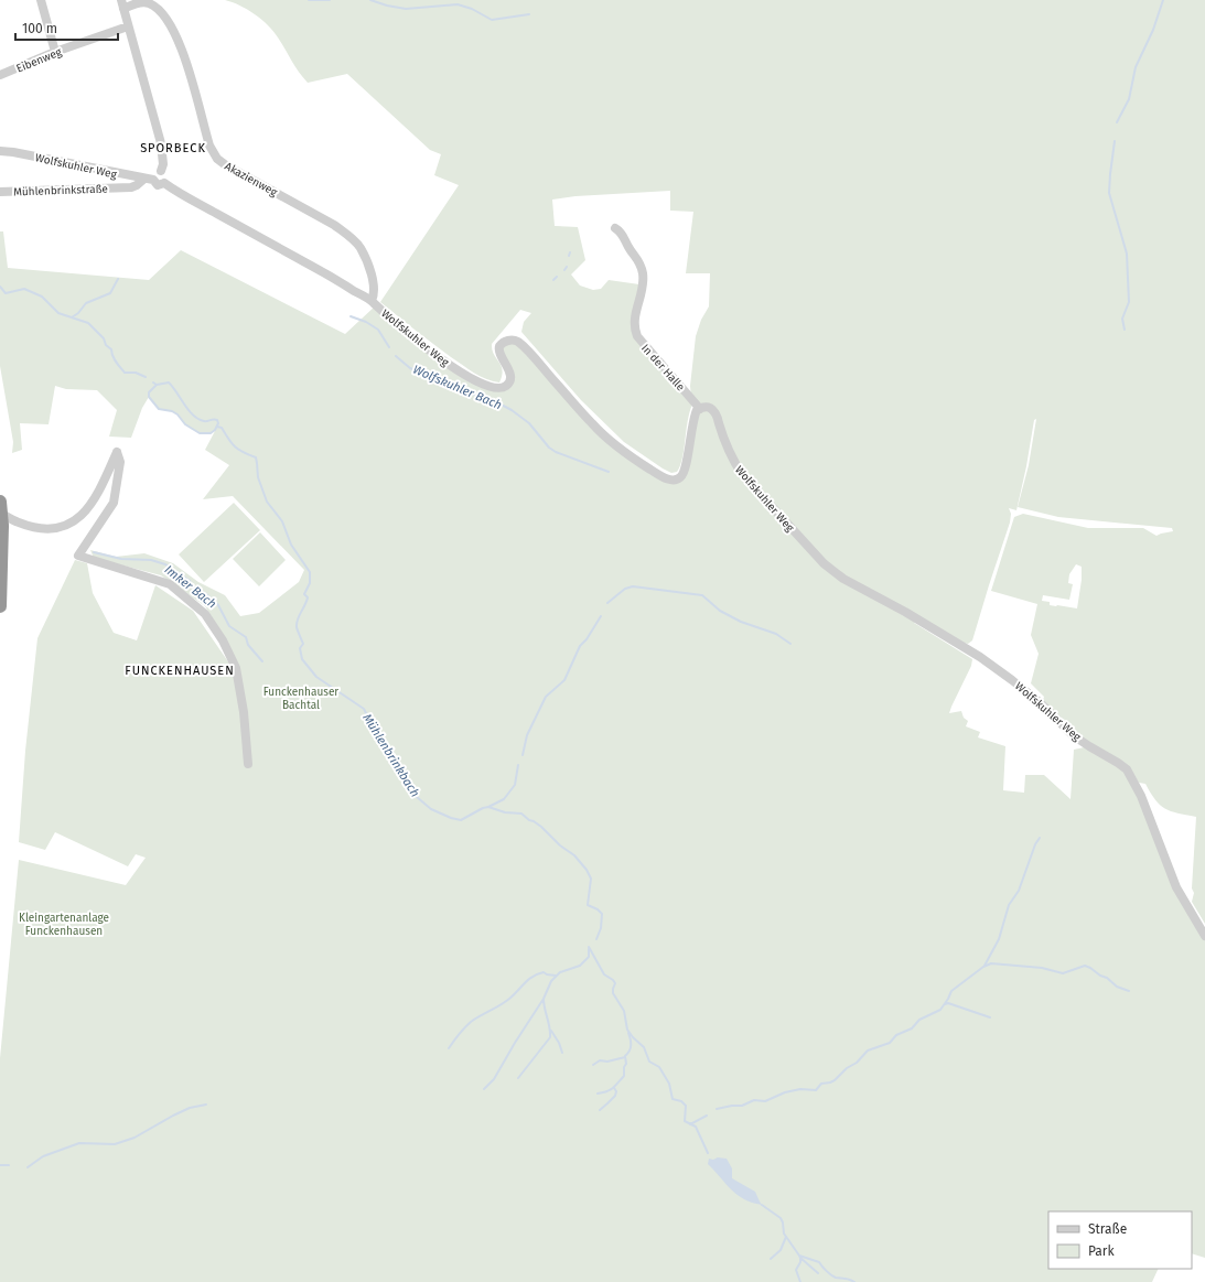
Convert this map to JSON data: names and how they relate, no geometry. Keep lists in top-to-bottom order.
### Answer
{
  "streets": {
    "street": [
      "Eibenweg",
      "Wolfskuhler Weg",
      "Akazienweg",
      "Mühlenbrinkstraße",
      "In der Halle"
    ]
  },
  "crossings": [
    ["Wolfskuhler Weg", "Akazienweg"],
    ["Wolfskuhler Weg", "Mühlenbrinkstraße"],
    ["Wolfskuhler Weg", "In der Halle"]
  ],
  "districts": ["SPORBECK", "FUNCKENHAUSEN"],
  "water": ["Wolfskuhler Bach", "Imker Bach", "Mühlenbrinkbach"],
  "parks": ["Funckenhauser Bachtal", "Kleingartenanlage Funckenhausen"],
  "legend": ["Straße", "Park"],
  "scale_bar": "100 m"
}
